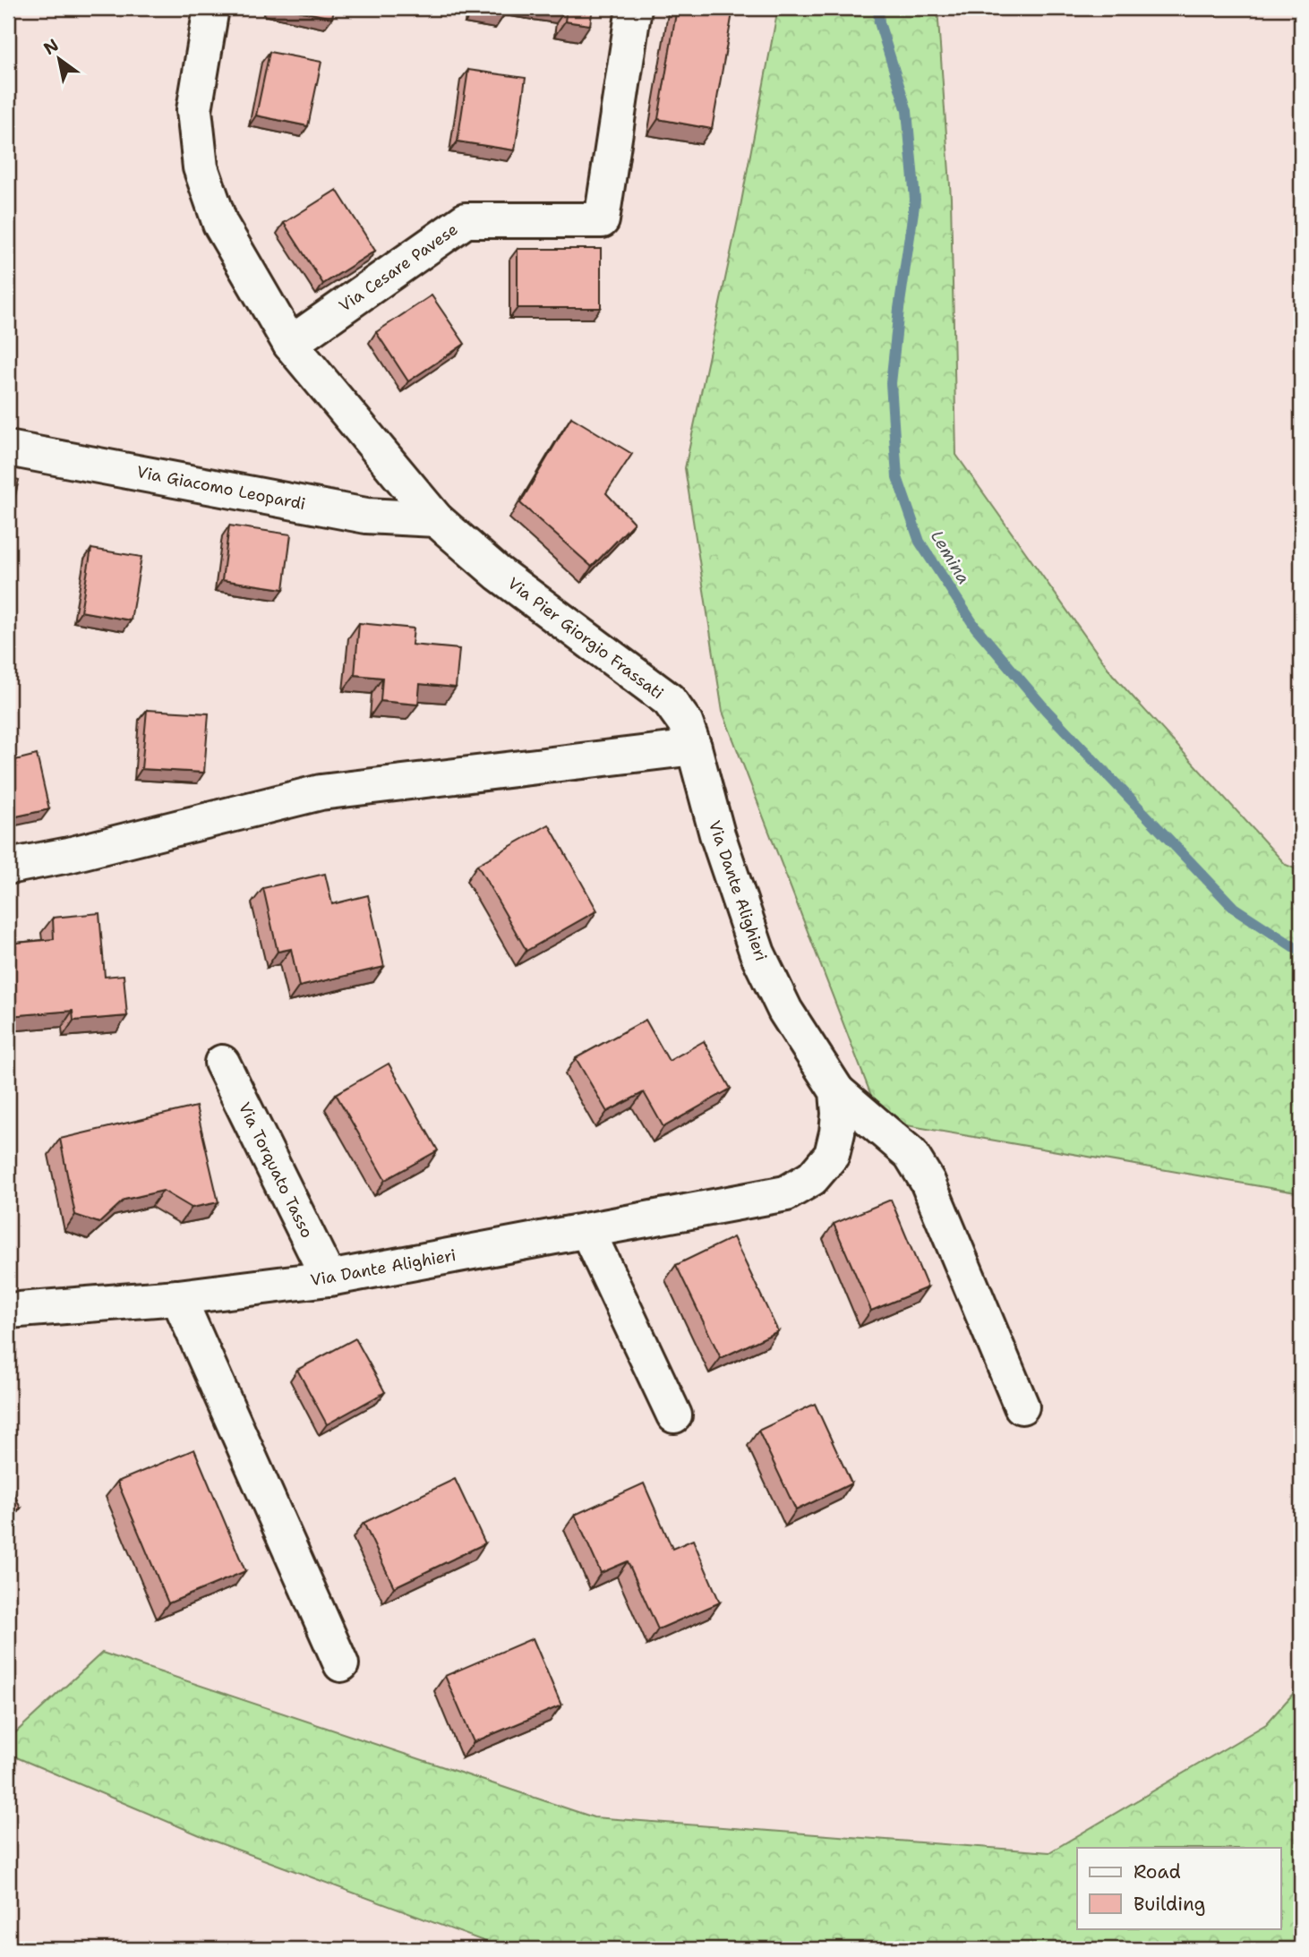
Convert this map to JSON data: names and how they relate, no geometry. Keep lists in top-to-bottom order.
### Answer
{
  "streets": {
    "street": [
      "Via Cesare Pavese",
      "Via Giacomo Leopardi",
      "Via Pier Giorgio Frassati",
      "Via Dante Alighieri",
      "Via Torquato Tasso"
    ]
  },
  "crossings": [
    ["Via Cesare Pavese", "Via Pier Giorgio Frassati"],
    ["Via Giacomo Leopardi", "Via Pier Giorgio Frassati"],
    ["Via Pier Giorgio Frassati", "Via Dante Alighieri"],
    ["Via Dante Alighieri", "Via Torquato Tasso"]
  ],
  "water": ["Lemina"],
  "legend": ["Road", "Building"],
  "north": "top left"
}
